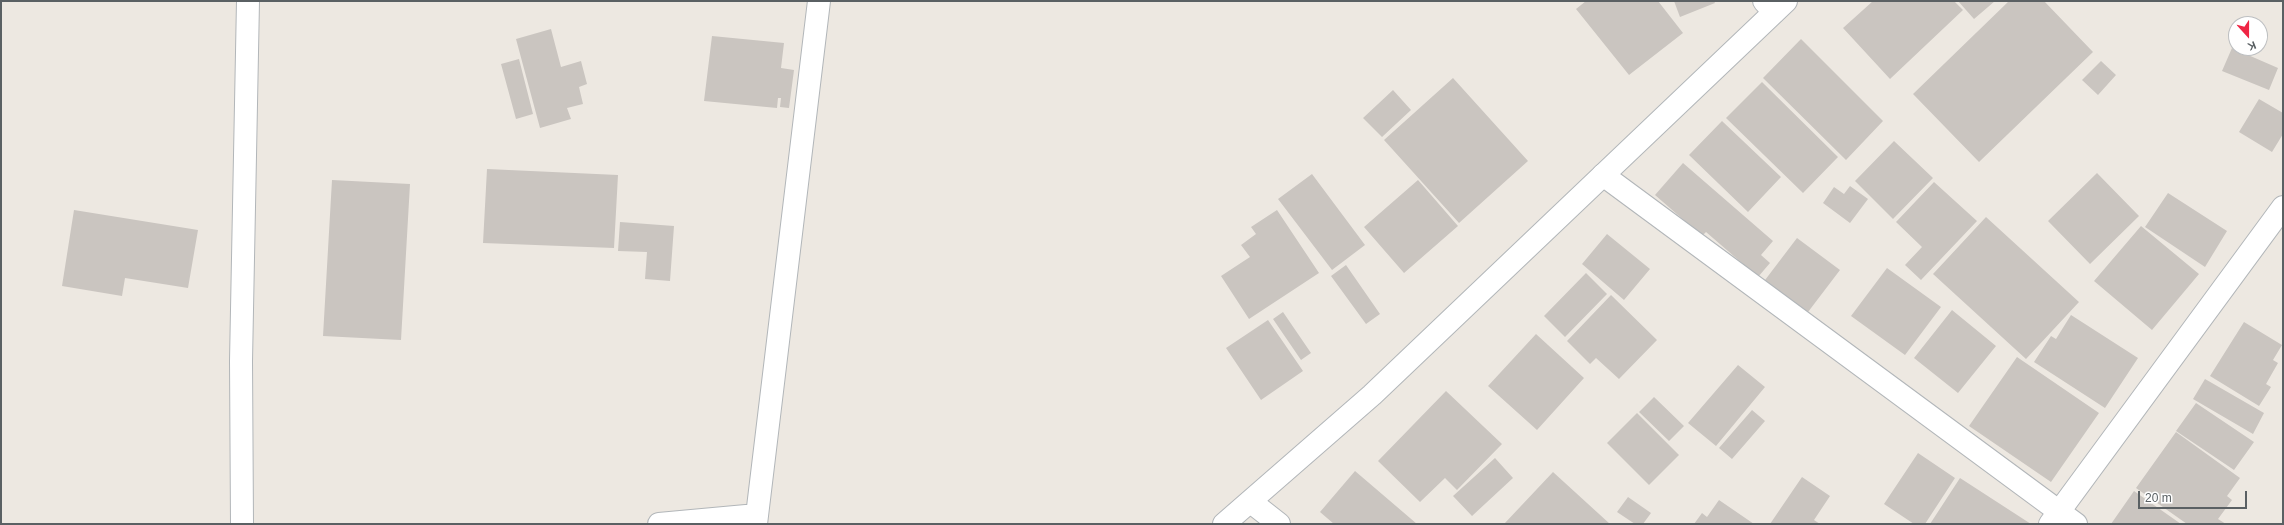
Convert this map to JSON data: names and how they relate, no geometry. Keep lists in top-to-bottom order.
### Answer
{
  "scale_bar": "20 m",
  "north": "bottom"
}
